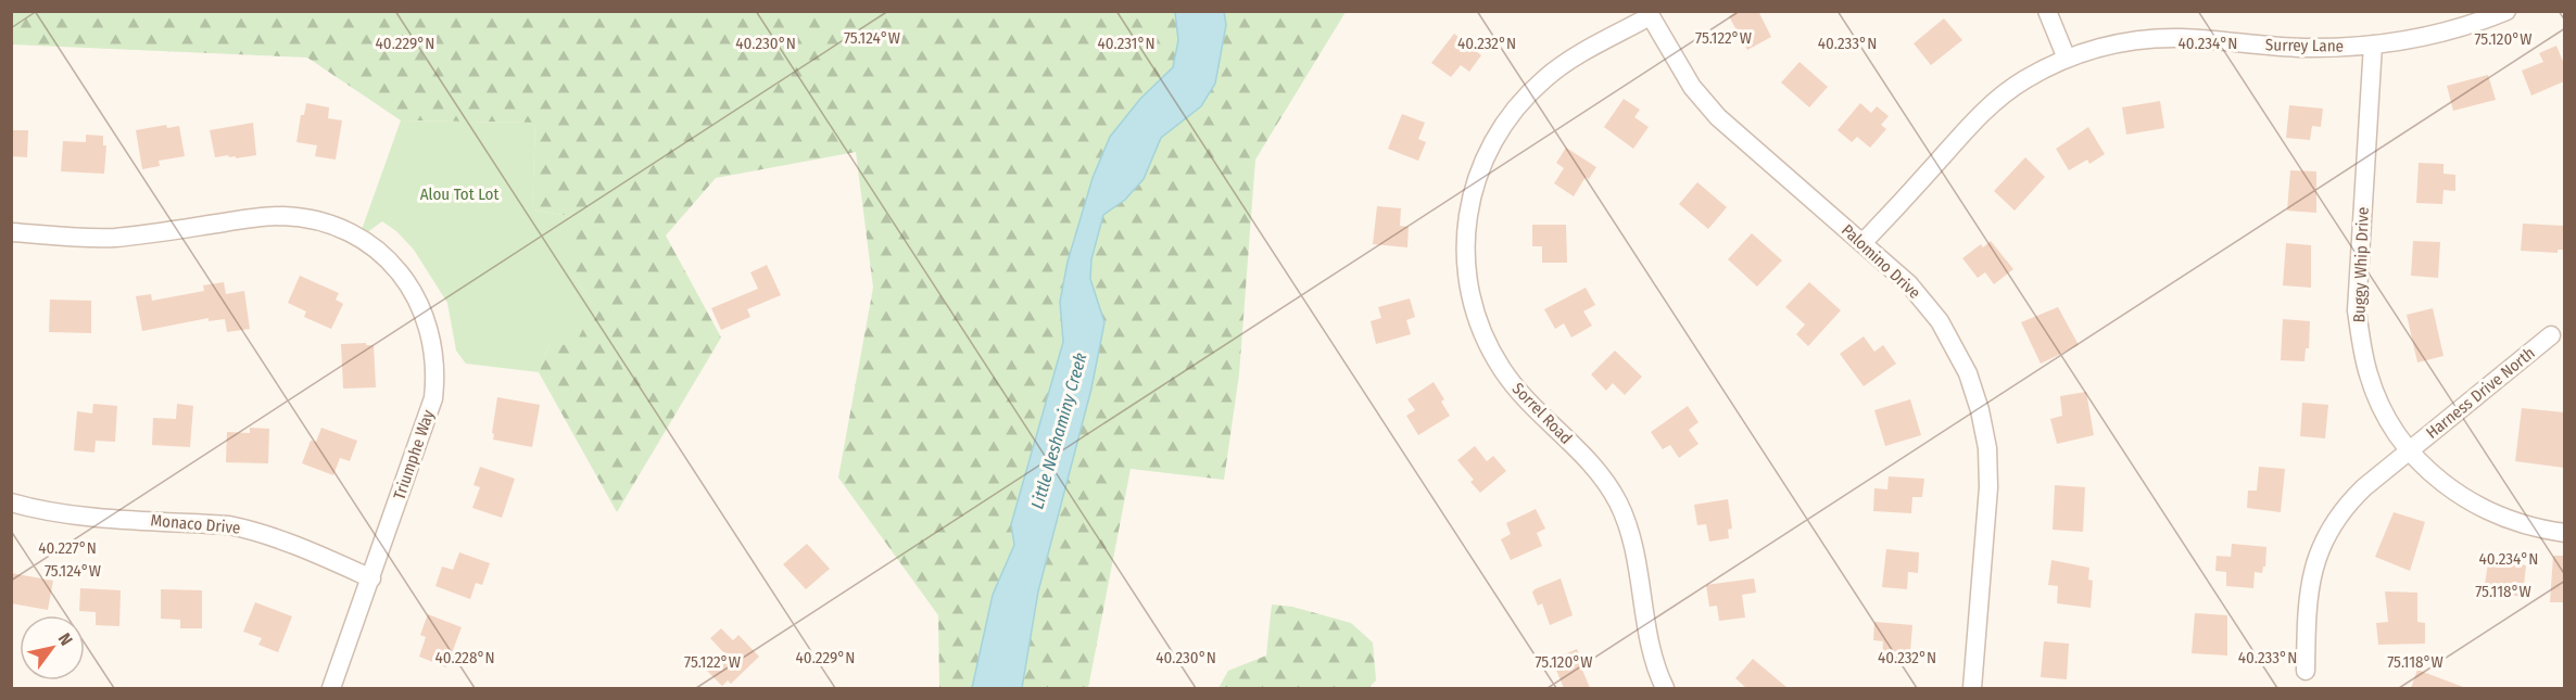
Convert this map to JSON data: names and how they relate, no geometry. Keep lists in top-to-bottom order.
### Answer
{
  "streets": {
    "street": [
      "Surrey Lane",
      "Palomino Drive",
      "Buggy Whip Drive",
      "Harness Drive North",
      "Sorrel Road",
      "Triumphe Way",
      "Monaco Drive"
    ]
  },
  "crossings": [
    ["Surrey Lane", "Palomino Drive"],
    ["Surrey Lane", "Buggy Whip Drive"],
    ["Palomino Drive", "Sorrel Road"],
    ["Buggy Whip Drive", "Harness Drive North"],
    ["Triumphe Way", "Monaco Drive"]
  ],
  "water": ["Little Neshaminy Creek"],
  "parks": ["Alou Tot Lot"],
  "north": "top right",
  "coordinates": [
    "75.124°W",
    "75.122°W",
    "75.120°W",
    "40.232°N",
    "40.233°N",
    "40.234°N",
    "40.229°N",
    "40.230°N",
    "40.231°N",
    "40.227°N",
    "75.118°W",
    "40.228°N"
  ]
}
